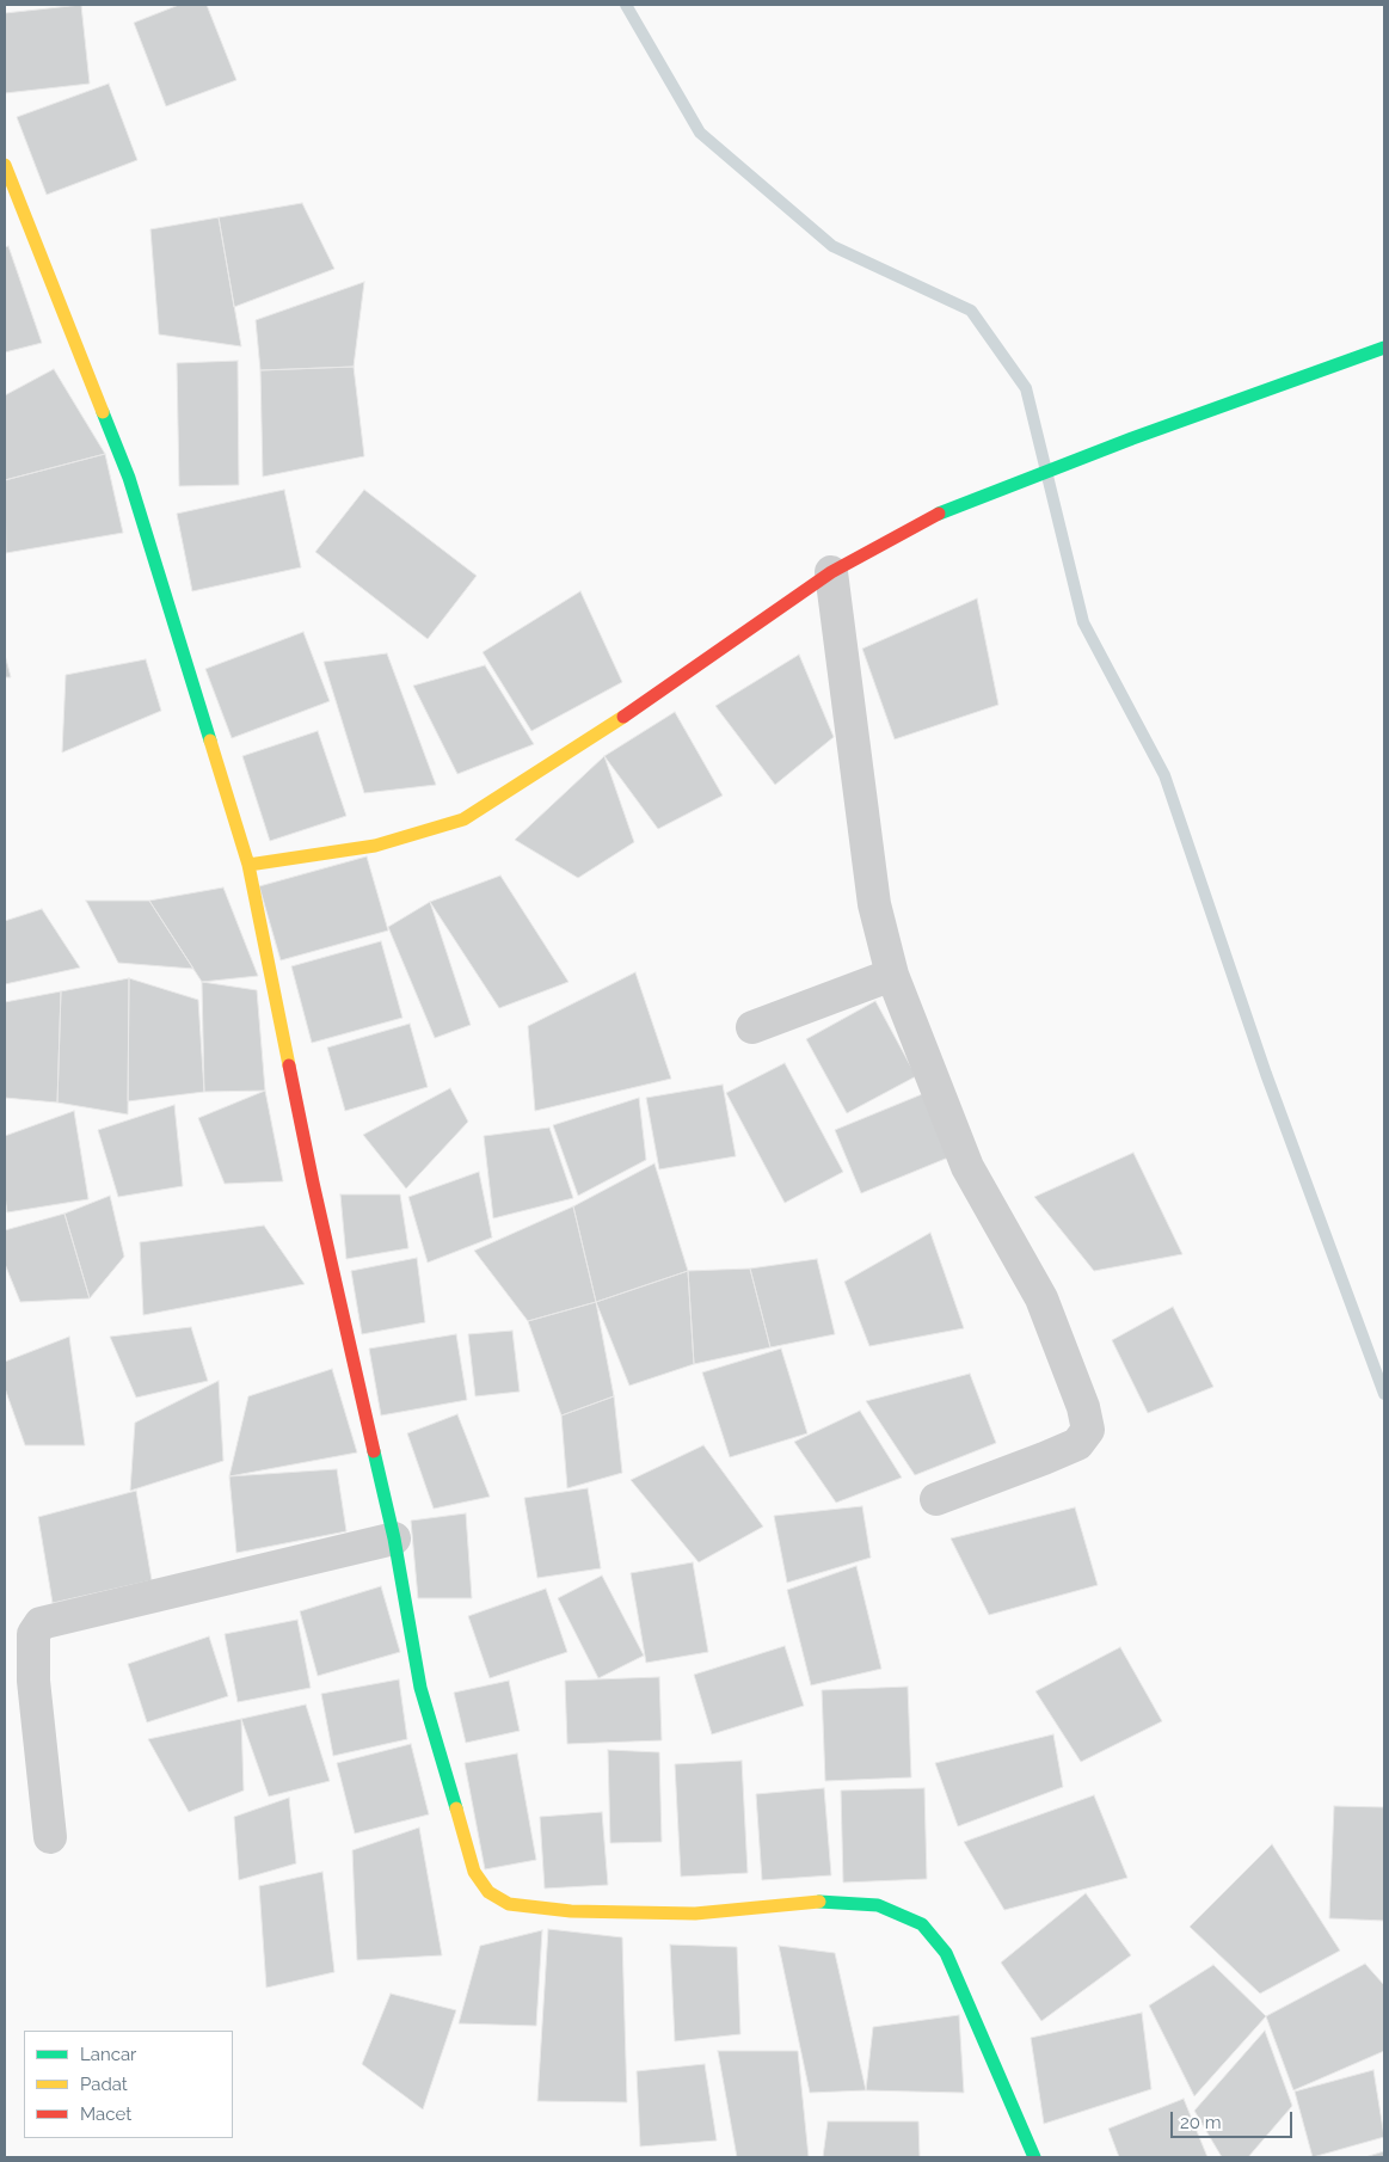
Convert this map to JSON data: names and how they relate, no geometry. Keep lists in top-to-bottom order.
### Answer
{
  "legend": ["Lancar", "Padat", "Macet"],
  "scale_bar": "20 m"
}
